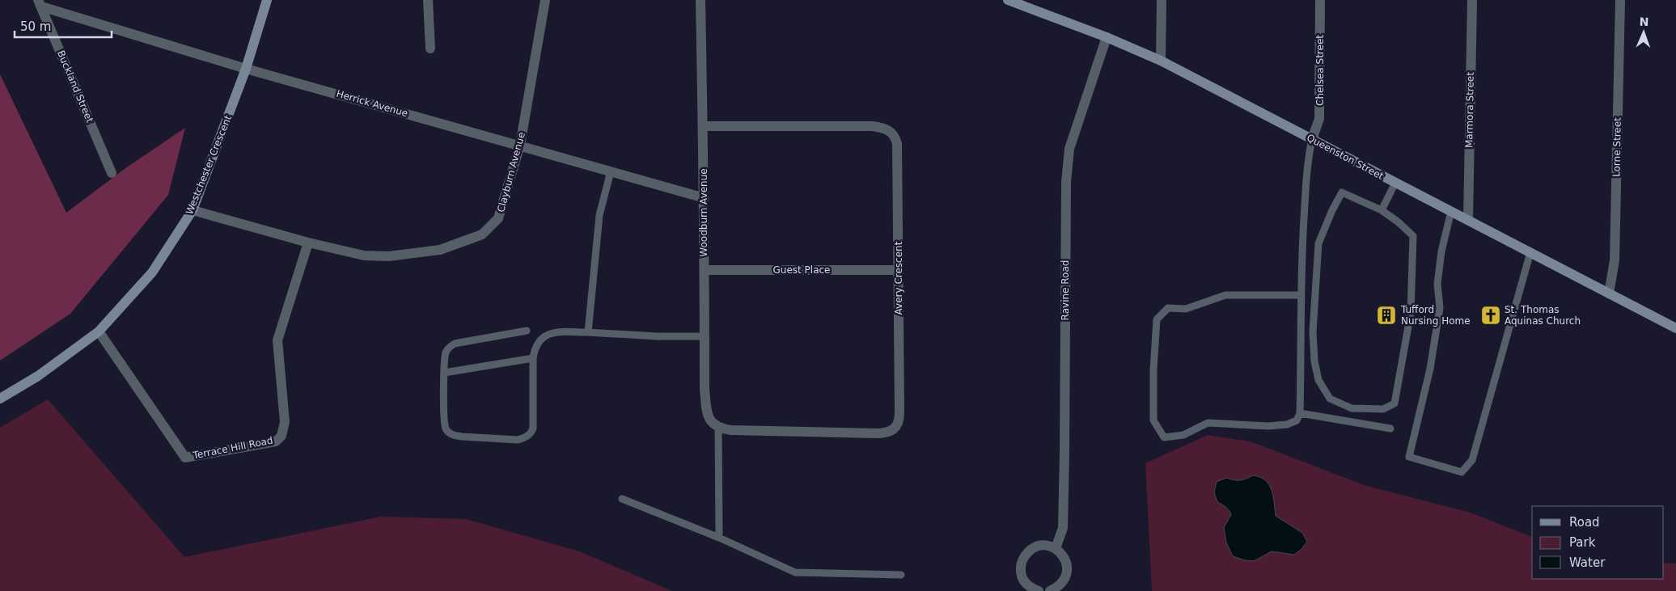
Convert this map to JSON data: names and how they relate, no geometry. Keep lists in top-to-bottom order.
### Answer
{
  "streets": {
    "main road": ["Queenston Street", "Westchester Crescent"],
    "street": [
      "Chelsea Street",
      "Buckland Street",
      "Herrick Avenue",
      "Marmora Street",
      "Lorne Street",
      "Clayburn Avenue",
      "Woodburn Avenue",
      "Guest Place",
      "Avery Crescent",
      "Ravine Road",
      "Terrace Hill Road"
    ]
  },
  "crossings": [
    ["Chelsea Street", "Queenston Street"],
    ["Buckland Street", "Herrick Avenue"],
    ["Herrick Avenue", "Westchester Crescent"],
    ["Herrick Avenue", "Clayburn Avenue"],
    ["Herrick Avenue", "Woodburn Avenue"],
    ["Marmora Street", "Queenston Street"],
    ["Lorne Street", "Queenston Street"],
    ["Queenston Street", "Ravine Road"],
    ["Westchester Crescent", "Clayburn Avenue"],
    ["Westchester Crescent", "Terrace Hill Road"],
    ["Clayburn Avenue", "Terrace Hill Road"],
    ["Woodburn Avenue", "Guest Place"],
    ["Woodburn Avenue", "Avery Crescent"],
    ["Guest Place", "Avery Crescent"]
  ],
  "places": {
    "building": ["Tufford Nursing Home"],
    "church": ["St. Thomas Aquinas Church"]
  },
  "legend": ["Road", "Park", "Water"],
  "scale_bar": "50 m",
  "north": "top"
}
